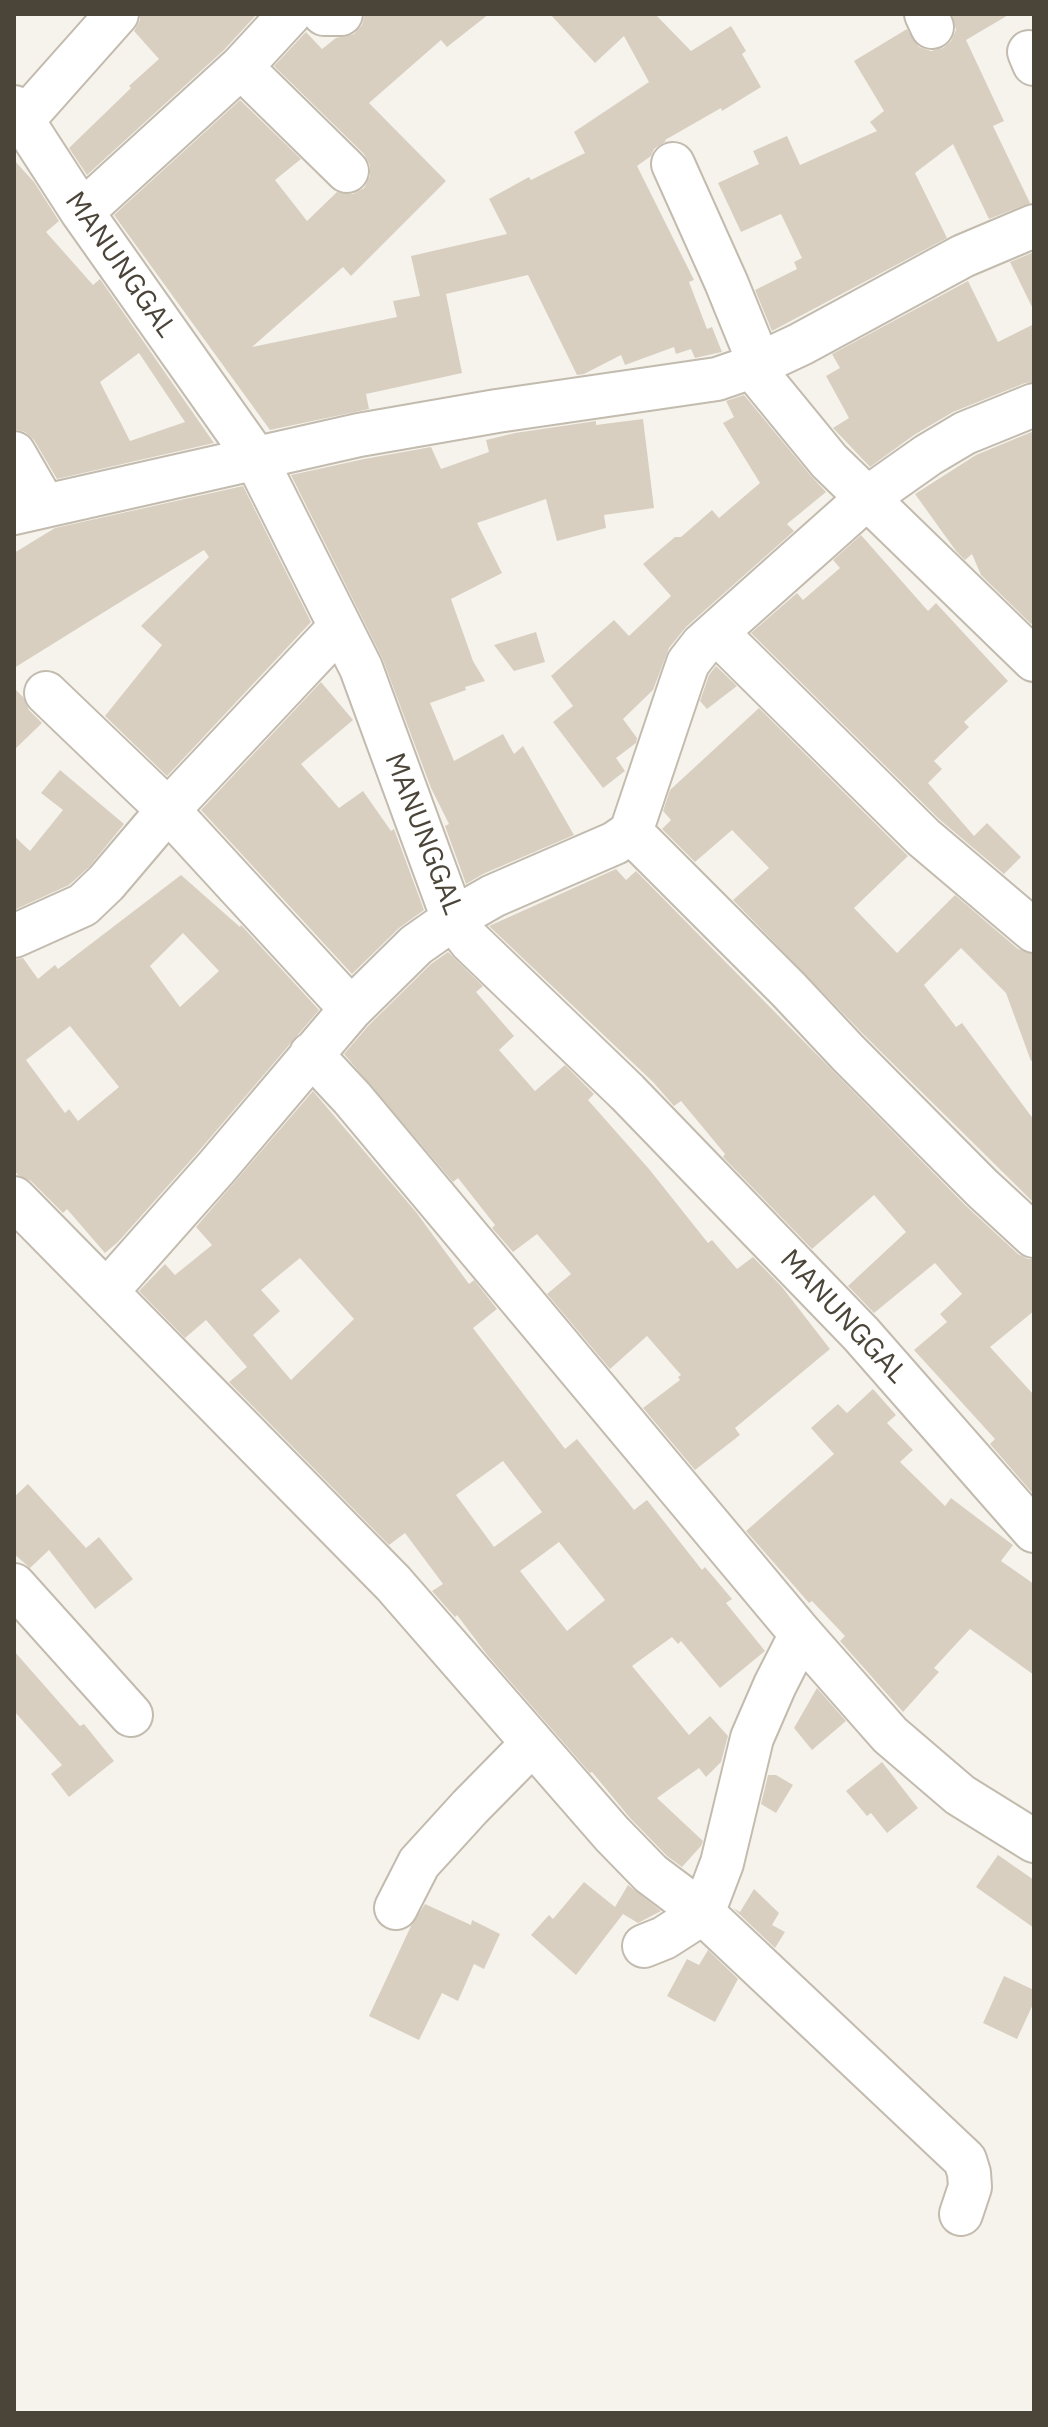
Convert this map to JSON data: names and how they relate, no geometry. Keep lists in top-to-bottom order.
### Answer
{
  "streets": {
    "street": ["MANUNGGAL"]
  }
}
